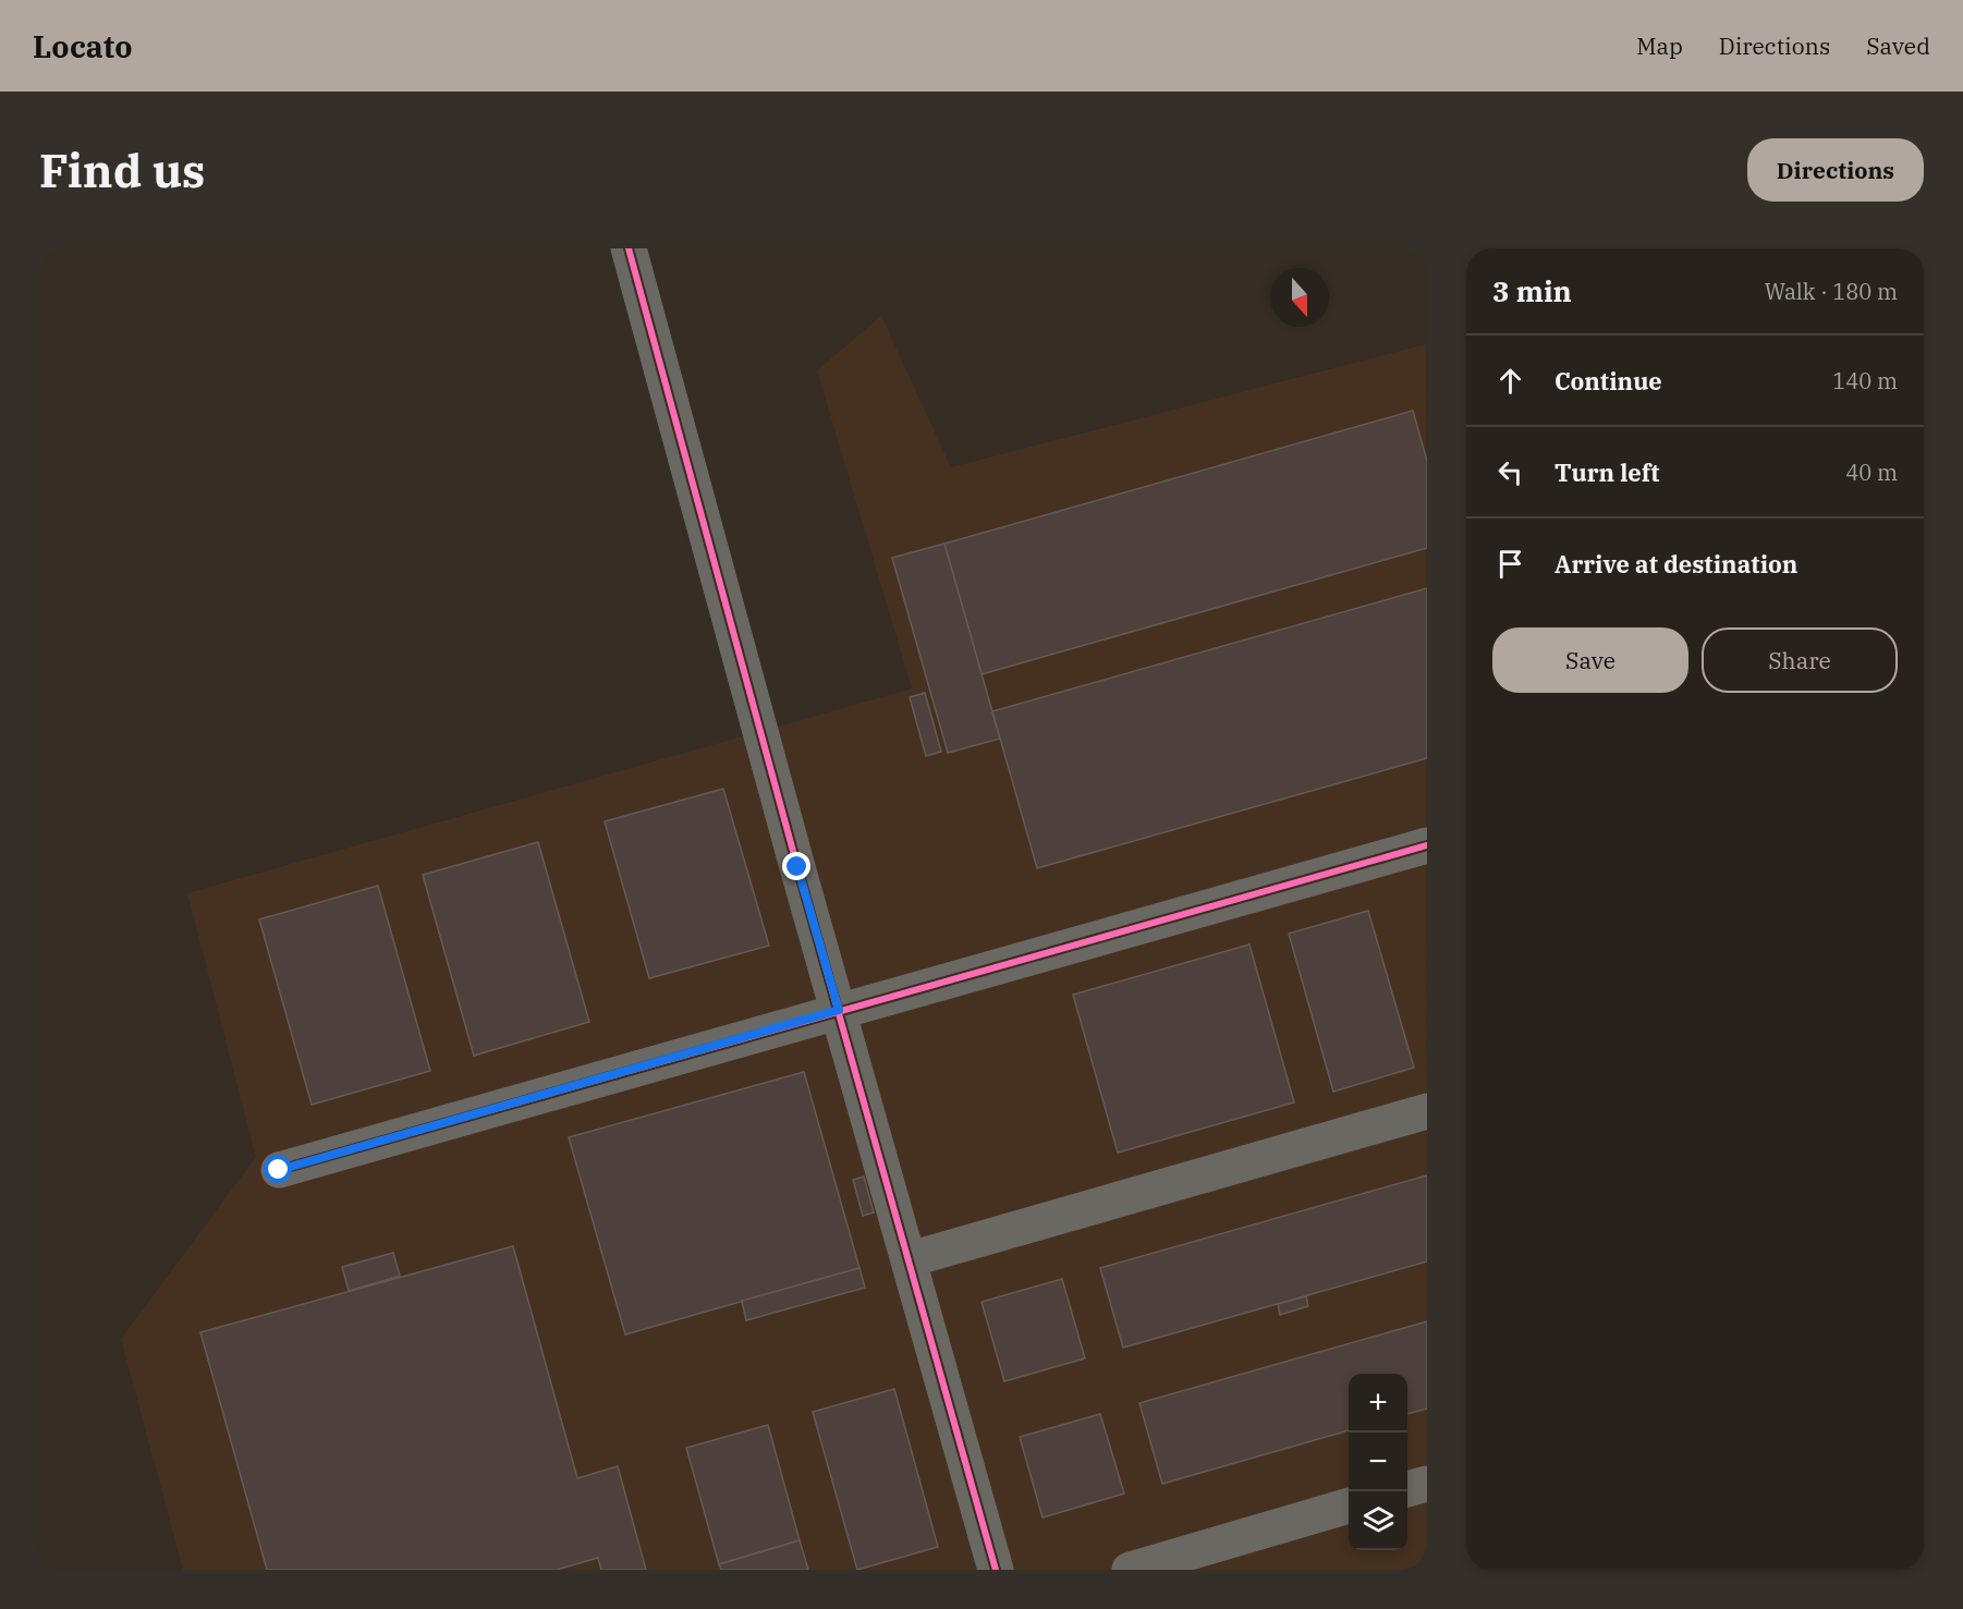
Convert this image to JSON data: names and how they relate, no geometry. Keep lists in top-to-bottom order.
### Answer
{
  "north": "bottom",
  "page": {
    "header": "Locato",
    "nav": ["Map", "Directions", "Saved"],
    "buttons": [
      "Directions",
      ["Save", "Share"]
    ],
    "title": "Find us",
    "heading": ["3 min", "Walk · 180 m"],
    "list": [
      ["Continue", "140 m"],
      ["Turn left", "40 m"],
      "Arrive at destination"
    ],
    "map_buttons": ["+", "−"]
  }
}
